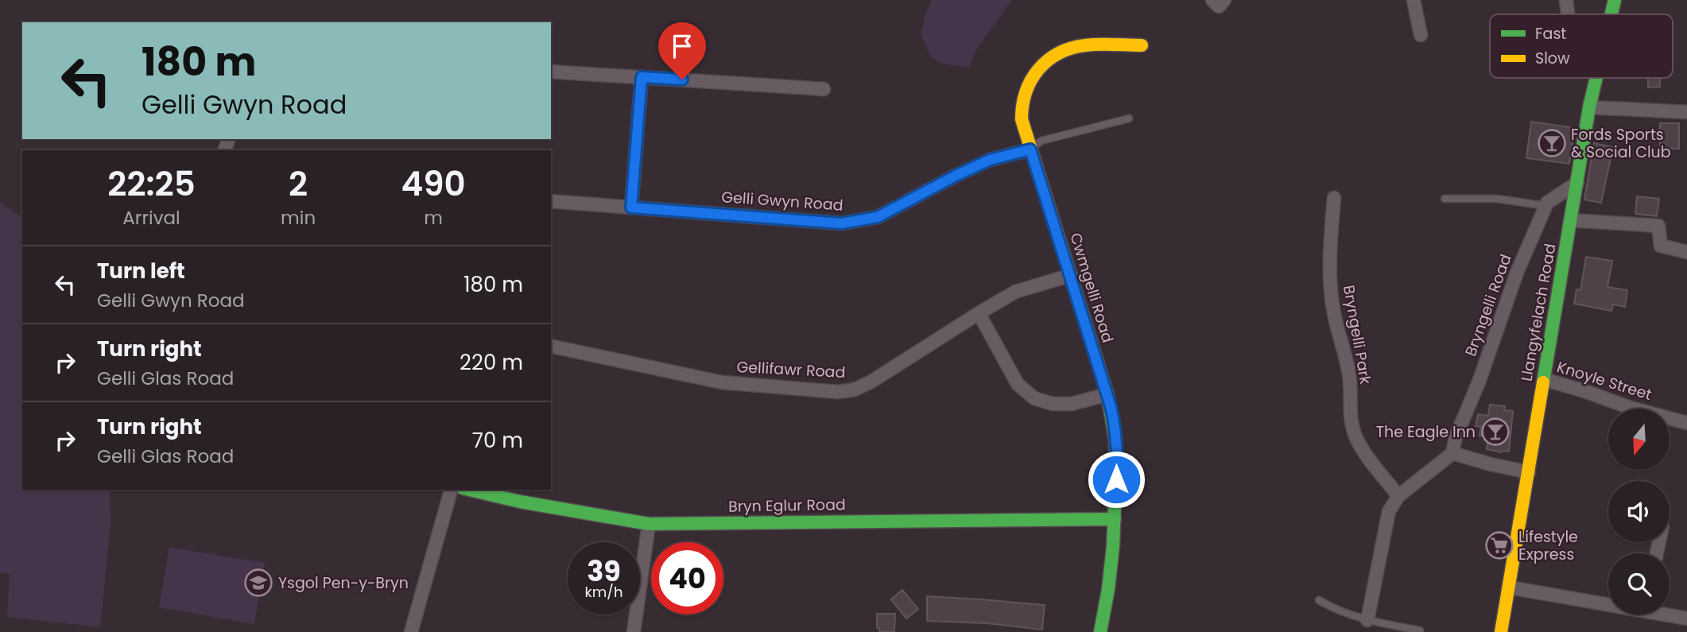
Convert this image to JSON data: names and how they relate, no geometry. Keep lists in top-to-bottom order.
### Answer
{
  "streets": {
    "street": [
      "Gelli Gwyn Road",
      "Cwmgelli Road",
      "Bryngelli Road",
      "Llangyfelach Road",
      "Bryngelli Park",
      "Gellifawr Road",
      "Knoyle Street",
      "Bryn Eglur Road"
    ]
  },
  "crossings": [
    ["Gelli Gwyn Road", "Cwmgelli Road"],
    ["Cwmgelli Road", "Gellifawr Road"],
    ["Cwmgelli Road", "Bryn Eglur Road"],
    ["Bryngelli Road", "Llangyfelach Road"],
    ["Llangyfelach Road", "Knoyle Street"]
  ],
  "places": {
    "bar": ["Fords Sports & Social Club", "The Eagle Inn"],
    "supermarket": ["Lifestyle Express"],
    "school or university": ["Ysgol Pen-y-Bryn"]
  },
  "legend": ["Fast", "Slow"],
  "north": "bottom",
  "page": {
    "turn": ["180 m", "Gelli Gwyn Road"],
    "eta": [
      "22:25",
      "Arrival",
      "2",
      "min",
      "490",
      "m"
    ],
    "list": [
      {
        "name": "Turn left",
        "note": "Gelli Gwyn Road",
        "value": "180 m"
      },
      {
        "name": "Turn right",
        "note": "Gelli Glas Road",
        "value": "220 m"
      },
      {
        "name": "Turn right",
        "note": "Gelli Glas Road",
        "value": "70 m"
      }
    ],
    "speed": "39 km/h",
    "limit": "40"
  }
}
